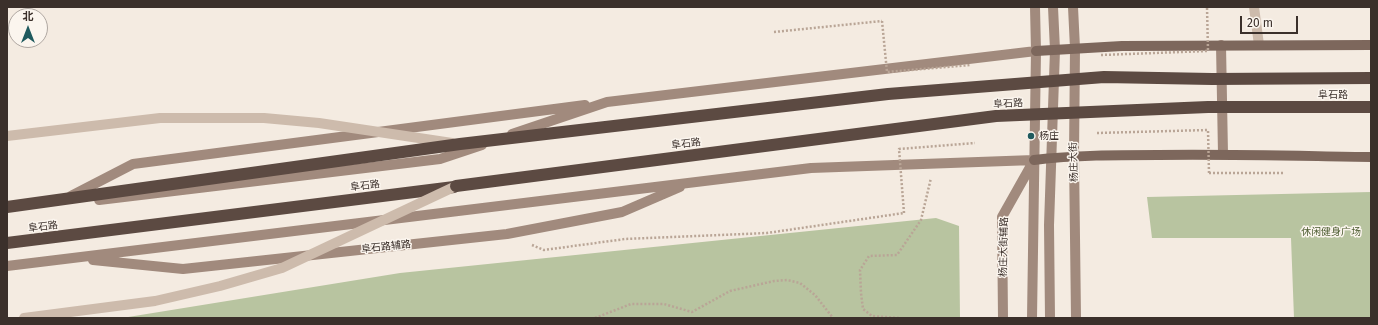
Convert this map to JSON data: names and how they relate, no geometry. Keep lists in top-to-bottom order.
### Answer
{
  "streets": {
    "highway": ["阜石路"],
    "main road": ["杨庄大街", "阜石路辅路", "杨庄大街辅路"]
  },
  "crossings": [
    ["阜石路", "杨庄大街"]
  ],
  "parks": ["休闲健身广场"],
  "places": ["杨庄"],
  "scale_bar": "20 m",
  "north": "top"
}
